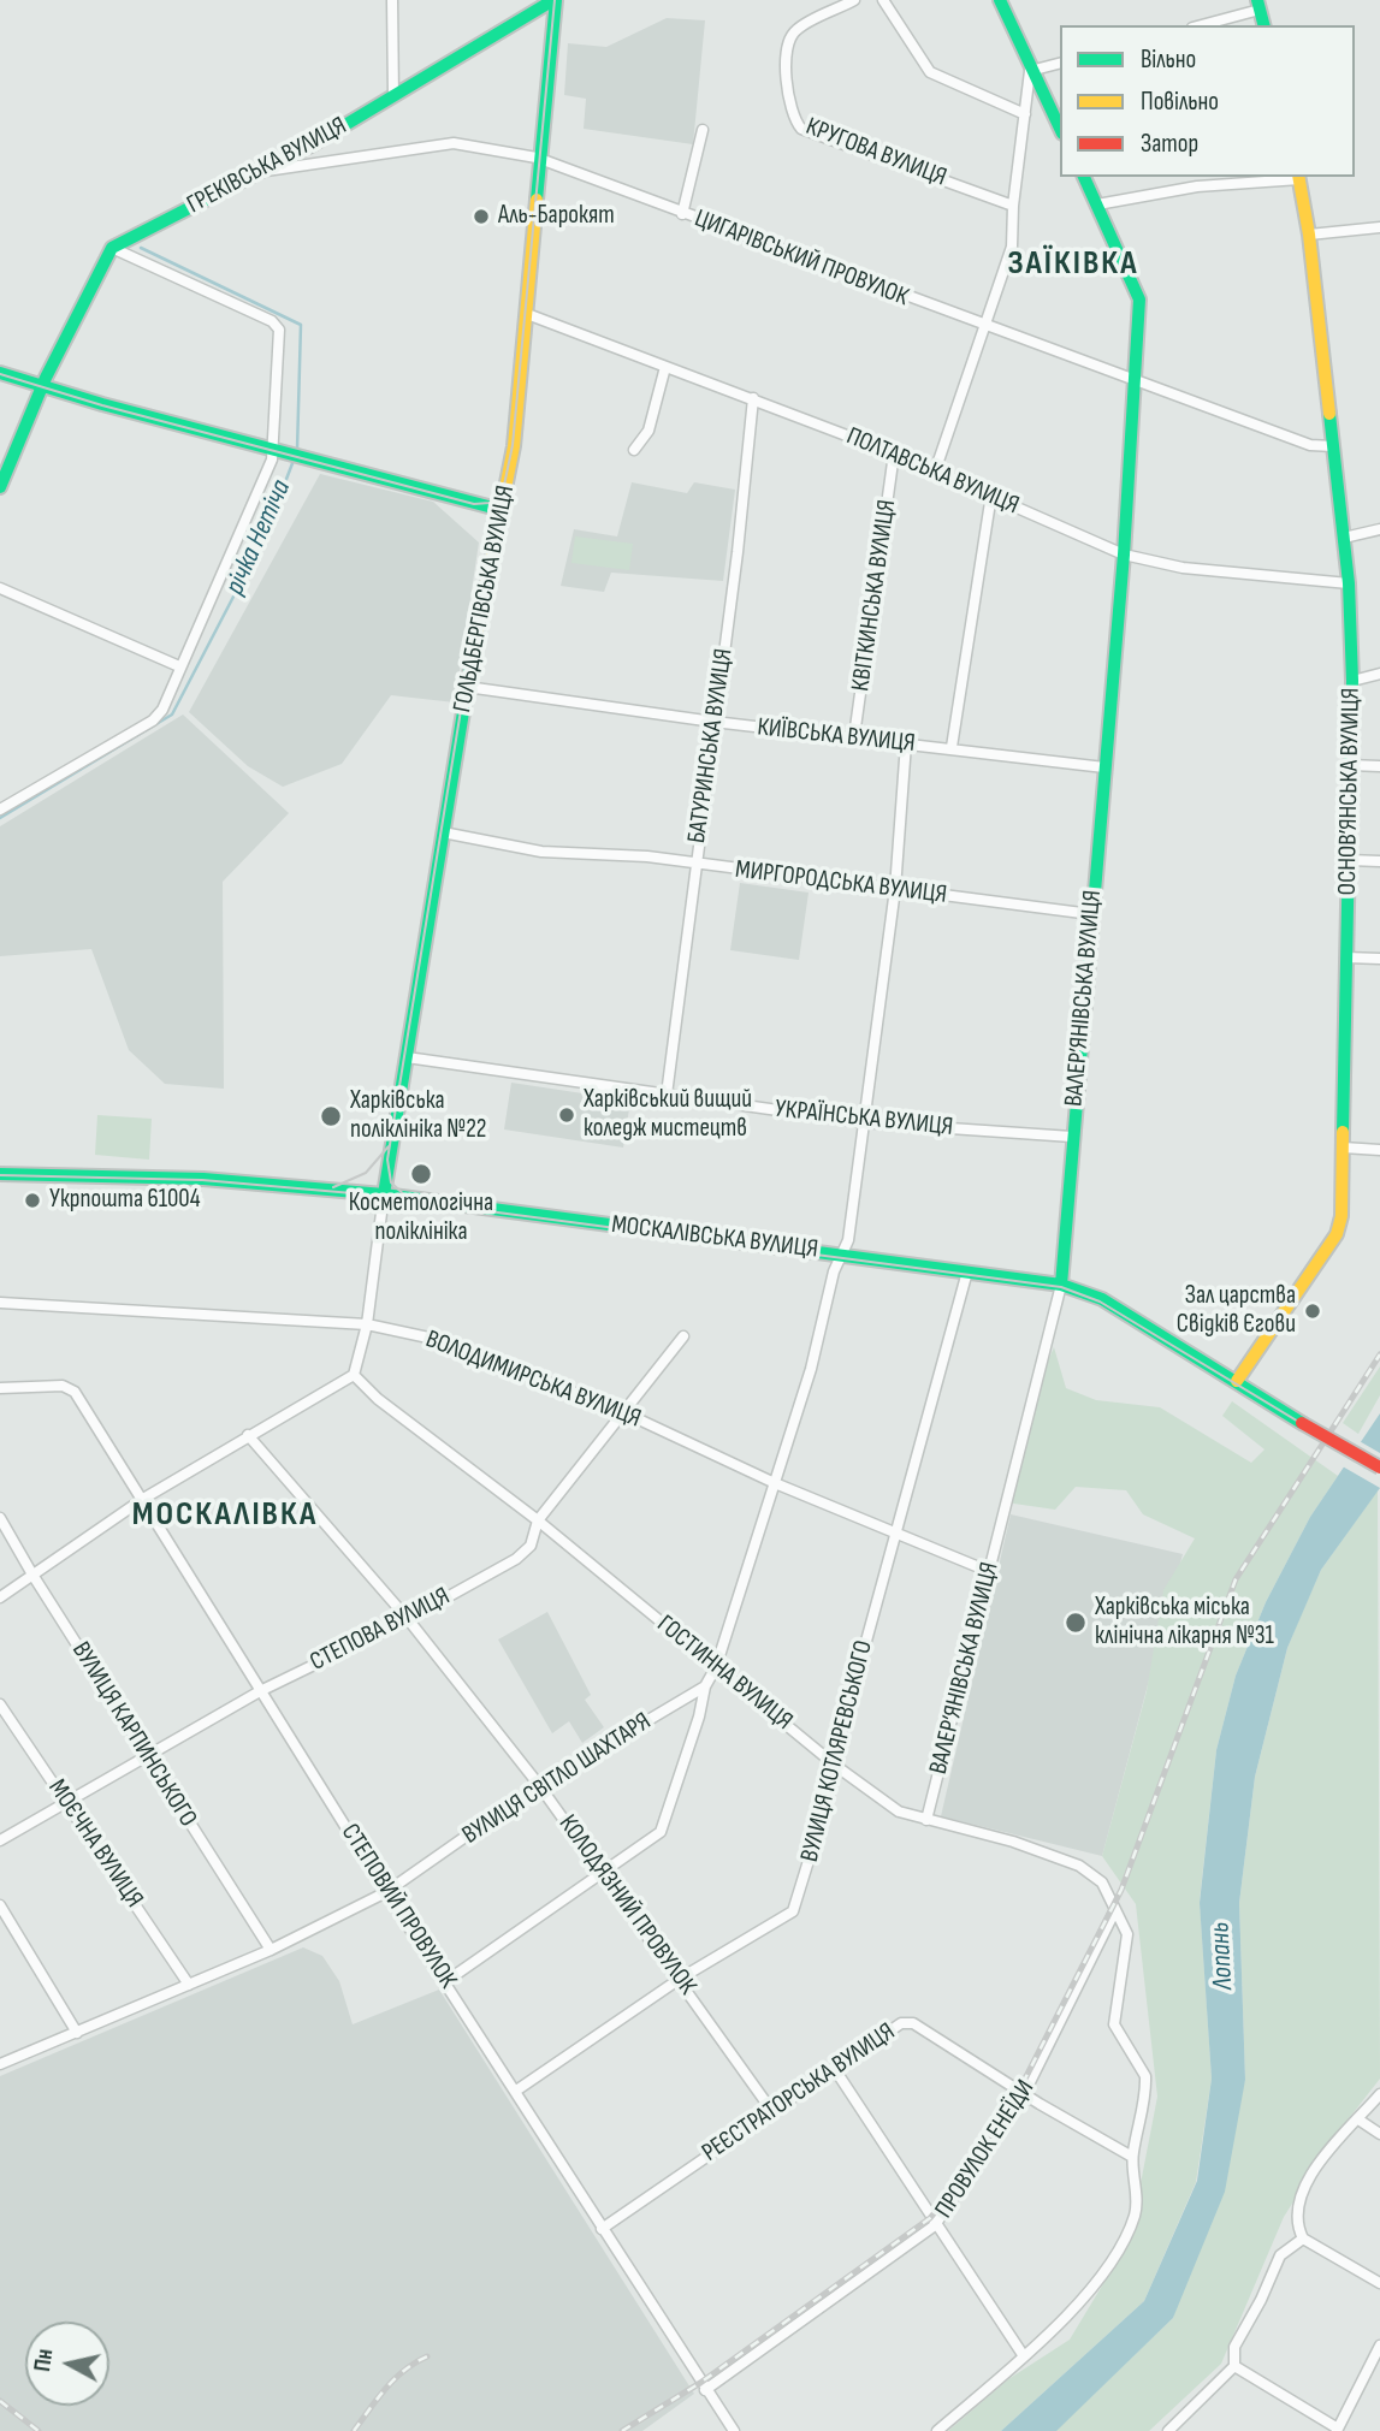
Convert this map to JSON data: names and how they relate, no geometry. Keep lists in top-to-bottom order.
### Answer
{
  "streets": {
    "street": [
      "КРУГОВА ВУЛИЦЯ",
      "ГРЕКІВСЬКА ВУЛИЦЯ",
      "ЦИГАРІВСЬКИЙ ПРОВУЛОК",
      "ПОЛТАВСЬКА ВУЛИЦЯ",
      "КВІТКИНСЬКА ВУЛИЦЯ",
      "ГОЛЬДБЕРГІВСЬКА ВУЛИЦЯ",
      "КИЇВСЬКА ВУЛИЦЯ",
      "БАТУРИНСЬКА ВУЛИЦЯ",
      "ОСНОВ’ЯНСЬКА ВУЛИЦЯ",
      "МИРГОРОДСЬКА ВУЛИЦЯ",
      "ВАЛЕР’ЯНІВСЬКА ВУЛИЦЯ",
      "УКРАЇНСЬКА ВУЛИЦЯ",
      "МОСКАЛІВСЬКА ВУЛИЦЯ",
      "ВОЛОДИМИРСЬКА ВУЛИЦЯ",
      "СТЕПОВА ВУЛИЦЯ",
      "ГОСТИННА ВУЛИЦЯ",
      "ВУЛИЦЯ КАРПИНСЬКОГО",
      "ВУЛИЦЯ КОТЛЯРЕВСЬКОГО",
      "ВУЛИЦЯ СВІТЛО ШАХТАРЯ",
      "МОЄЧНА ВУЛИЦЯ",
      "КОЛОДЯЗНИЙ ПРОВУЛОК",
      "СТЕПОВИЙ ПРОВУЛОК",
      "РЕЄСТРАТОРСЬКА ВУЛИЦЯ",
      "ПРОВУЛОК ЕНЕЇДИ"
    ]
  },
  "crossings": [
    ["ГРЕКІВСЬКА ВУЛИЦЯ", "ЦИГАРІВСЬКИЙ ПРОВУЛОК"],
    ["ГРЕКІВСЬКА ВУЛИЦЯ", "ГОЛЬДБЕРГІВСЬКА ВУЛИЦЯ"],
    ["ЦИГАРІВСЬКИЙ ПРОВУЛОК", "ГОЛЬДБЕРГІВСЬКА ВУЛИЦЯ"],
    ["ЦИГАРІВСЬКИЙ ПРОВУЛОК", "ОСНОВ’ЯНСЬКА ВУЛИЦЯ"],
    ["ЦИГАРІВСЬКИЙ ПРОВУЛОК", "ВАЛЕР’ЯНІВСЬКА ВУЛИЦЯ"],
    ["ПОЛТАВСЬКА ВУЛИЦЯ", "КВІТКИНСЬКА ВУЛИЦЯ"],
    ["ПОЛТАВСЬКА ВУЛИЦЯ", "ГОЛЬДБЕРГІВСЬКА ВУЛИЦЯ"],
    ["ПОЛТАВСЬКА ВУЛИЦЯ", "БАТУРИНСЬКА ВУЛИЦЯ"],
    ["ПОЛТАВСЬКА ВУЛИЦЯ", "ОСНОВ’ЯНСЬКА ВУЛИЦЯ"],
    ["ПОЛТАВСЬКА ВУЛИЦЯ", "ВАЛЕР’ЯНІВСЬКА ВУЛИЦЯ"],
    ["КВІТКИНСЬКА ВУЛИЦЯ", "КИЇВСЬКА ВУЛИЦЯ"],
    ["ГОЛЬДБЕРГІВСЬКА ВУЛИЦЯ", "КИЇВСЬКА ВУЛИЦЯ"],
    ["ГОЛЬДБЕРГІВСЬКА ВУЛИЦЯ", "МИРГОРОДСЬКА ВУЛИЦЯ"],
    ["ГОЛЬДБЕРГІВСЬКА ВУЛИЦЯ", "УКРАЇНСЬКА ВУЛИЦЯ"],
    ["ГОЛЬДБЕРГІВСЬКА ВУЛИЦЯ", "МОСКАЛІВСЬКА ВУЛИЦЯ"],
    ["КИЇВСЬКА ВУЛИЦЯ", "БАТУРИНСЬКА ВУЛИЦЯ"],
    ["КИЇВСЬКА ВУЛИЦЯ", "ВАЛЕР’ЯНІВСЬКА ВУЛИЦЯ"],
    ["БАТУРИНСЬКА ВУЛИЦЯ", "МИРГОРОДСЬКА ВУЛИЦЯ"],
    ["БАТУРИНСЬКА ВУЛИЦЯ", "УКРАЇНСЬКА ВУЛИЦЯ"],
    ["ОСНОВ’ЯНСЬКА ВУЛИЦЯ", "МОСКАЛІВСЬКА ВУЛИЦЯ"],
    ["МИРГОРОДСЬКА ВУЛИЦЯ", "ВАЛЕР’ЯНІВСЬКА ВУЛИЦЯ"],
    ["ВАЛЕР’ЯНІВСЬКА ВУЛИЦЯ", "УКРАЇНСЬКА ВУЛИЦЯ"],
    ["ВАЛЕР’ЯНІВСЬКА ВУЛИЦЯ", "МОСКАЛІВСЬКА ВУЛИЦЯ"],
    ["ВАЛЕР’ЯНІВСЬКА ВУЛИЦЯ", "ВОЛОДИМИРСЬКА ВУЛИЦЯ"],
    ["ВАЛЕР’ЯНІВСЬКА ВУЛИЦЯ", "ГОСТИННА ВУЛИЦЯ"],
    ["МОСКАЛІВСЬКА ВУЛИЦЯ", "ВУЛИЦЯ КОТЛЯРЕВСЬКОГО"],
    ["МОСКАЛІВСЬКА ВУЛИЦЯ", "ВУЛИЦЯ СВІТЛО ШАХТАРЯ"],
    ["ВОЛОДИМИРСЬКА ВУЛИЦЯ", "СТЕПОВА ВУЛИЦЯ"],
    ["ВОЛОДИМИРСЬКА ВУЛИЦЯ", "ВУЛИЦЯ КОТЛЯРЕВСЬКОГО"],
    ["ВОЛОДИМИРСЬКА ВУЛИЦЯ", "ВУЛИЦЯ СВІТЛО ШАХТАРЯ"],
    ["СТЕПОВА ВУЛИЦЯ", "ГОСТИННА ВУЛИЦЯ"],
    ["СТЕПОВА ВУЛИЦЯ", "ВУЛИЦЯ КАРПИНСЬКОГО"],
    ["СТЕПОВА ВУЛИЦЯ", "МОЄЧНА ВУЛИЦЯ"],
    ["СТЕПОВА ВУЛИЦЯ", "КОЛОДЯЗНИЙ ПРОВУЛОК"],
    ["СТЕПОВА ВУЛИЦЯ", "СТЕПОВИЙ ПРОВУЛОК"],
    ["ГОСТИННА ВУЛИЦЯ", "ВУЛИЦЯ КОТЛЯРЕВСЬКОГО"],
    ["ГОСТИННА ВУЛИЦЯ", "ВУЛИЦЯ СВІТЛО ШАХТАРЯ"],
    ["ГОСТИННА ВУЛИЦЯ", "ПРОВУЛОК ЕНЕЇДИ"],
    ["ВУЛИЦЯ КАРПИНСЬКОГО", "ВУЛИЦЯ СВІТЛО ШАХТАРЯ"],
    ["ВУЛИЦЯ КОТЛЯРЕВСЬКОГО", "КОЛОДЯЗНИЙ ПРОВУЛОК"],
    ["ВУЛИЦЯ КОТЛЯРЕВСЬКОГО", "СТЕПОВИЙ ПРОВУЛОК"],
    ["ВУЛИЦЯ СВІТЛО ШАХТАРЯ", "МОЄЧНА ВУЛИЦЯ"],
    ["ВУЛИЦЯ СВІТЛО ШАХТАРЯ", "КОЛОДЯЗНИЙ ПРОВУЛОК"],
    ["ВУЛИЦЯ СВІТЛО ШАХТАРЯ", "СТЕПОВИЙ ПРОВУЛОК"],
    ["КОЛОДЯЗНИЙ ПРОВУЛОК", "РЕЄСТРАТОРСЬКА ВУЛИЦЯ"],
    ["СТЕПОВИЙ ПРОВУЛОК", "РЕЄСТРАТОРСЬКА ВУЛИЦЯ"],
    ["СТЕПОВИЙ ПРОВУЛОК", "ПРОВУЛОК ЕНЕЇДИ"],
    ["РЕЄСТРАТОРСЬКА ВУЛИЦЯ", "ПРОВУЛОК ЕНЕЇДИ"]
  ],
  "districts": ["ЗАЇКІВКА", "МОСКАЛІВКА"],
  "water": ["річка Нетіча", "Лопань"],
  "places": [
    "Аль-Барокят",
    "Харківський вищий коледж мистецтв",
    "Харківська поліклініка №22",
    "Косметологічна поліклініка",
    "Укрпошта 61004",
    "Зал царства Свідків Єгови",
    "Харківська міська клінічна лікарня №31"
  ],
  "legend": ["Вільно", "Повільно", "Затор"],
  "north": "left"
}
